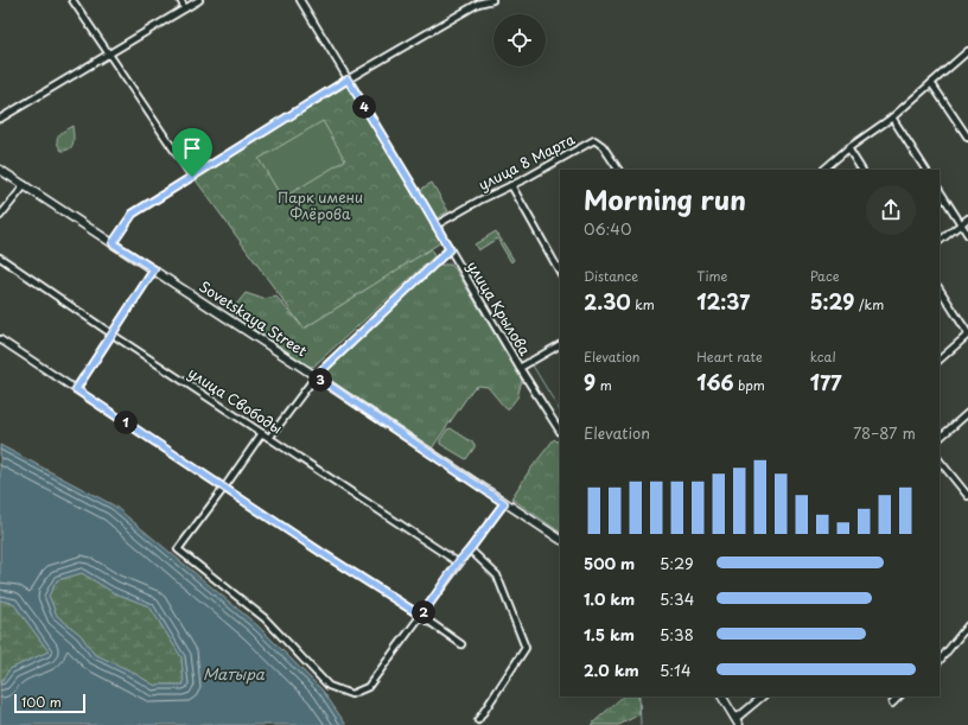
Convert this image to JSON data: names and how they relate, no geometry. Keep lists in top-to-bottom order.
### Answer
{
  "streets": {
    "main road": ["Sovetskaya Street"],
    "street": ["улица 8 Марта", "улица Крылова", "улица Свободы"]
  },
  "crossings": [
    ["улица 8 Марта", "улица Крылова"]
  ],
  "water": ["Матыра"],
  "parks": ["Парк имени Флёрова"],
  "scale_bar": "100 m",
  "page": {
    "pins": [
      "4",
      "3",
      "1",
      "2"
    ],
    "heading": ["Morning run", "06:40"],
    "stats": [
      ["Distance", "2.30 km"],
      ["Time", "12:37"],
      ["Pace", "5:29 /km"],
      ["Elevation", "9 m"],
      ["Heart rate", "166 bpm"],
      ["kcal", "177"]
    ],
    "chart": ["Elevation", "78–87 m"],
    "list": [
      {
        "name": "500 m",
        "note": "5:29"
      },
      {
        "name": "1.0 km",
        "note": "5:34"
      },
      {
        "name": "1.5 km",
        "note": "5:38"
      },
      {
        "name": "2.0 km",
        "note": "5:14"
      }
    ],
    "scale": "100 m"
  }
}
